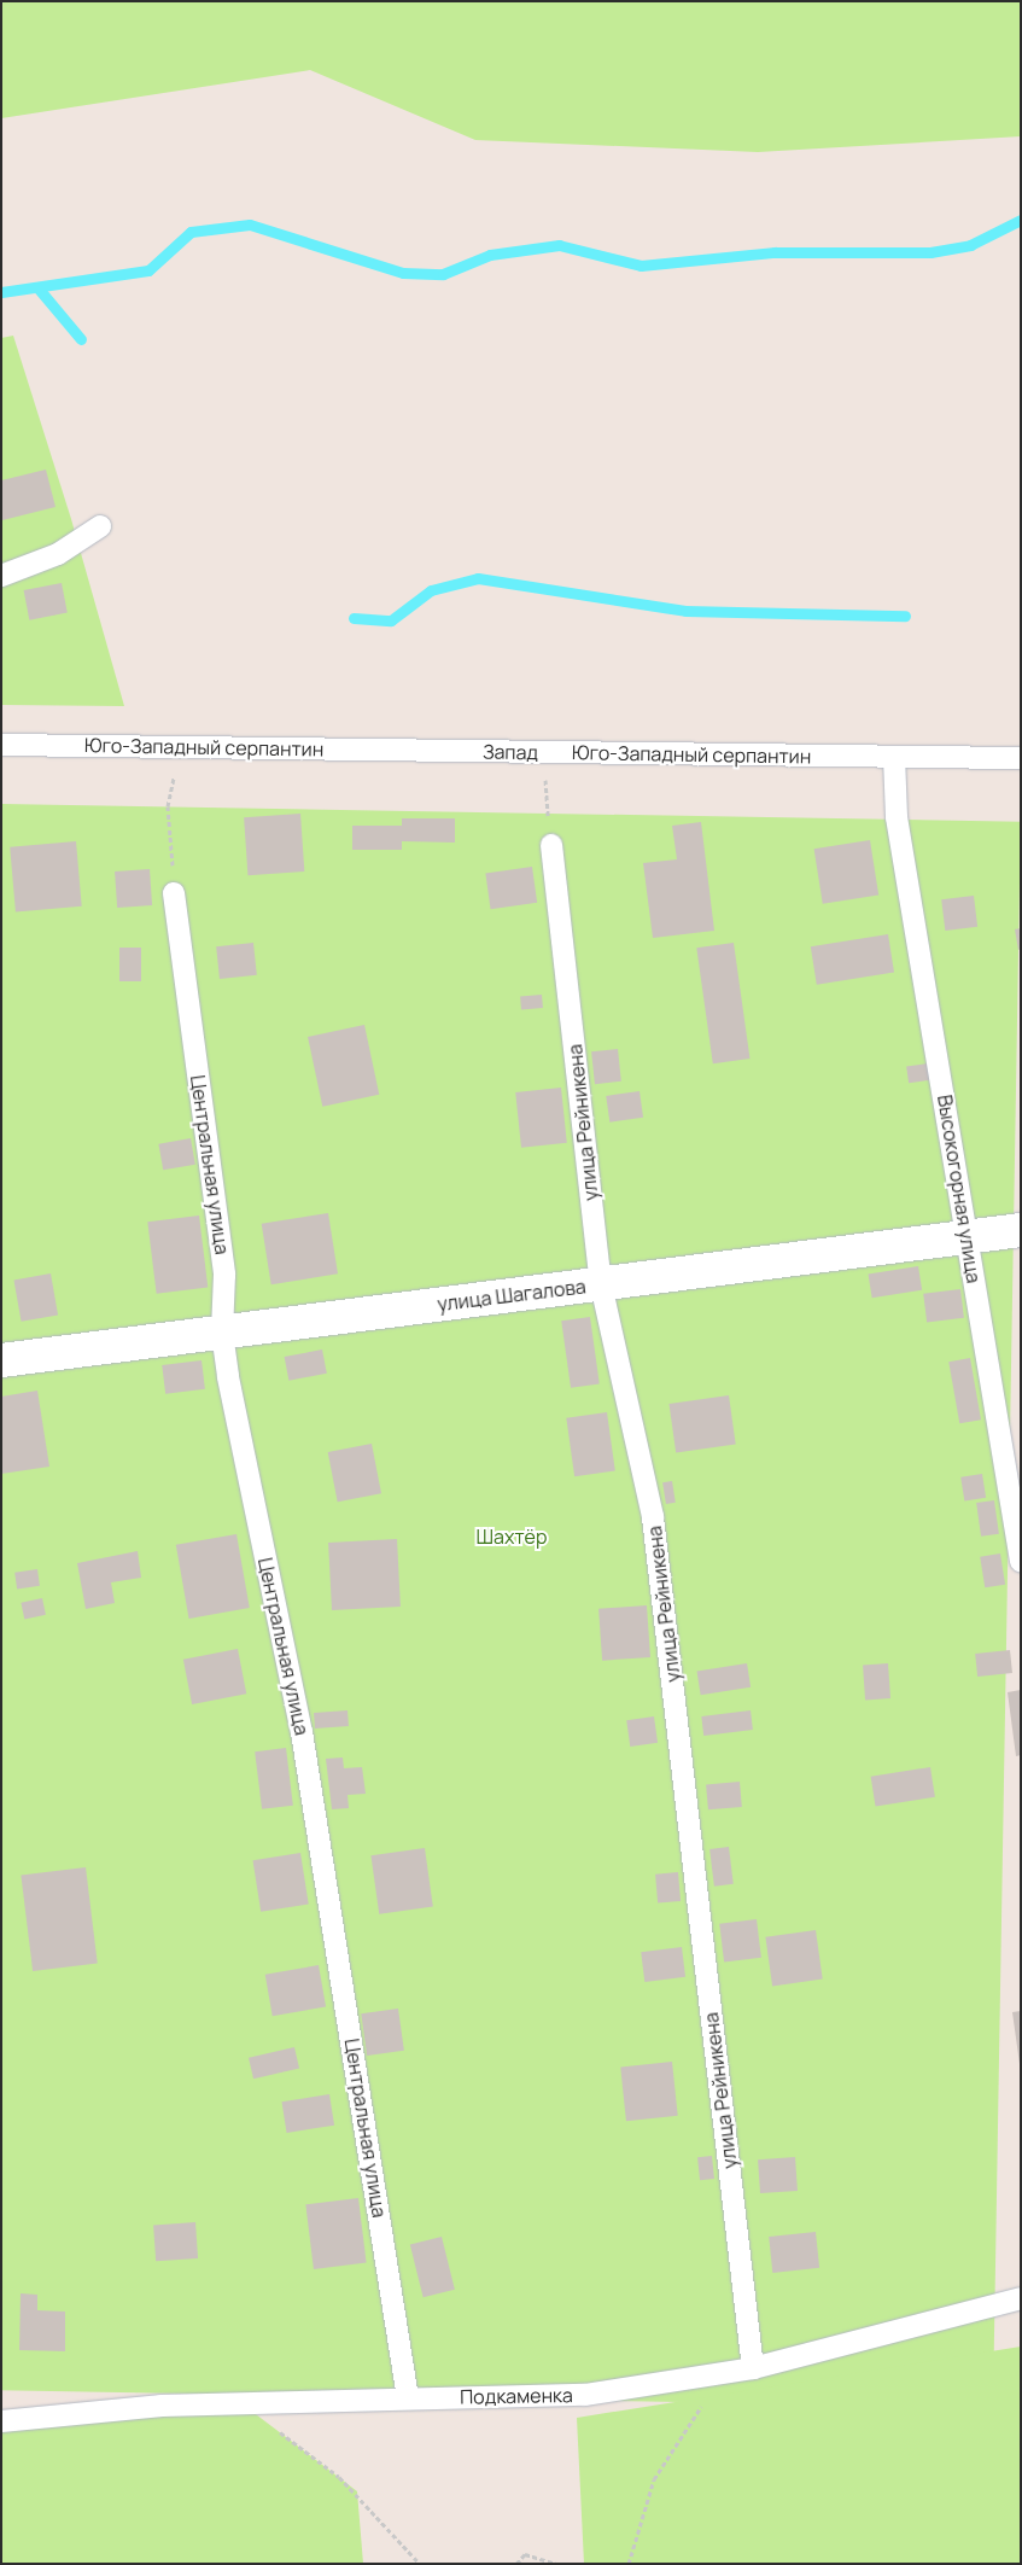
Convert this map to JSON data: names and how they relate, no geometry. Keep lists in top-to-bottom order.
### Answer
{
  "streets": {
    "street": ["улица Шагалова"],
    "lane": [
      "Юго-Западный серпантин",
      "улица Рейникена",
      "Центральная улица",
      "Высокогорная улица",
      "Подкаменка"
    ]
  },
  "crossings": [
    ["Юго-Западный серпантин", "Высокогорная улица"],
    ["улица Рейникена", "улица Шагалова"],
    ["улица Рейникена", "Подкаменка"],
    ["Центральная улица", "улица Шагалова"],
    ["Центральная улица", "Подкаменка"],
    ["Высокогорная улица", "улица Шагалова"]
  ],
  "parks": ["Шахтёр"]
}
